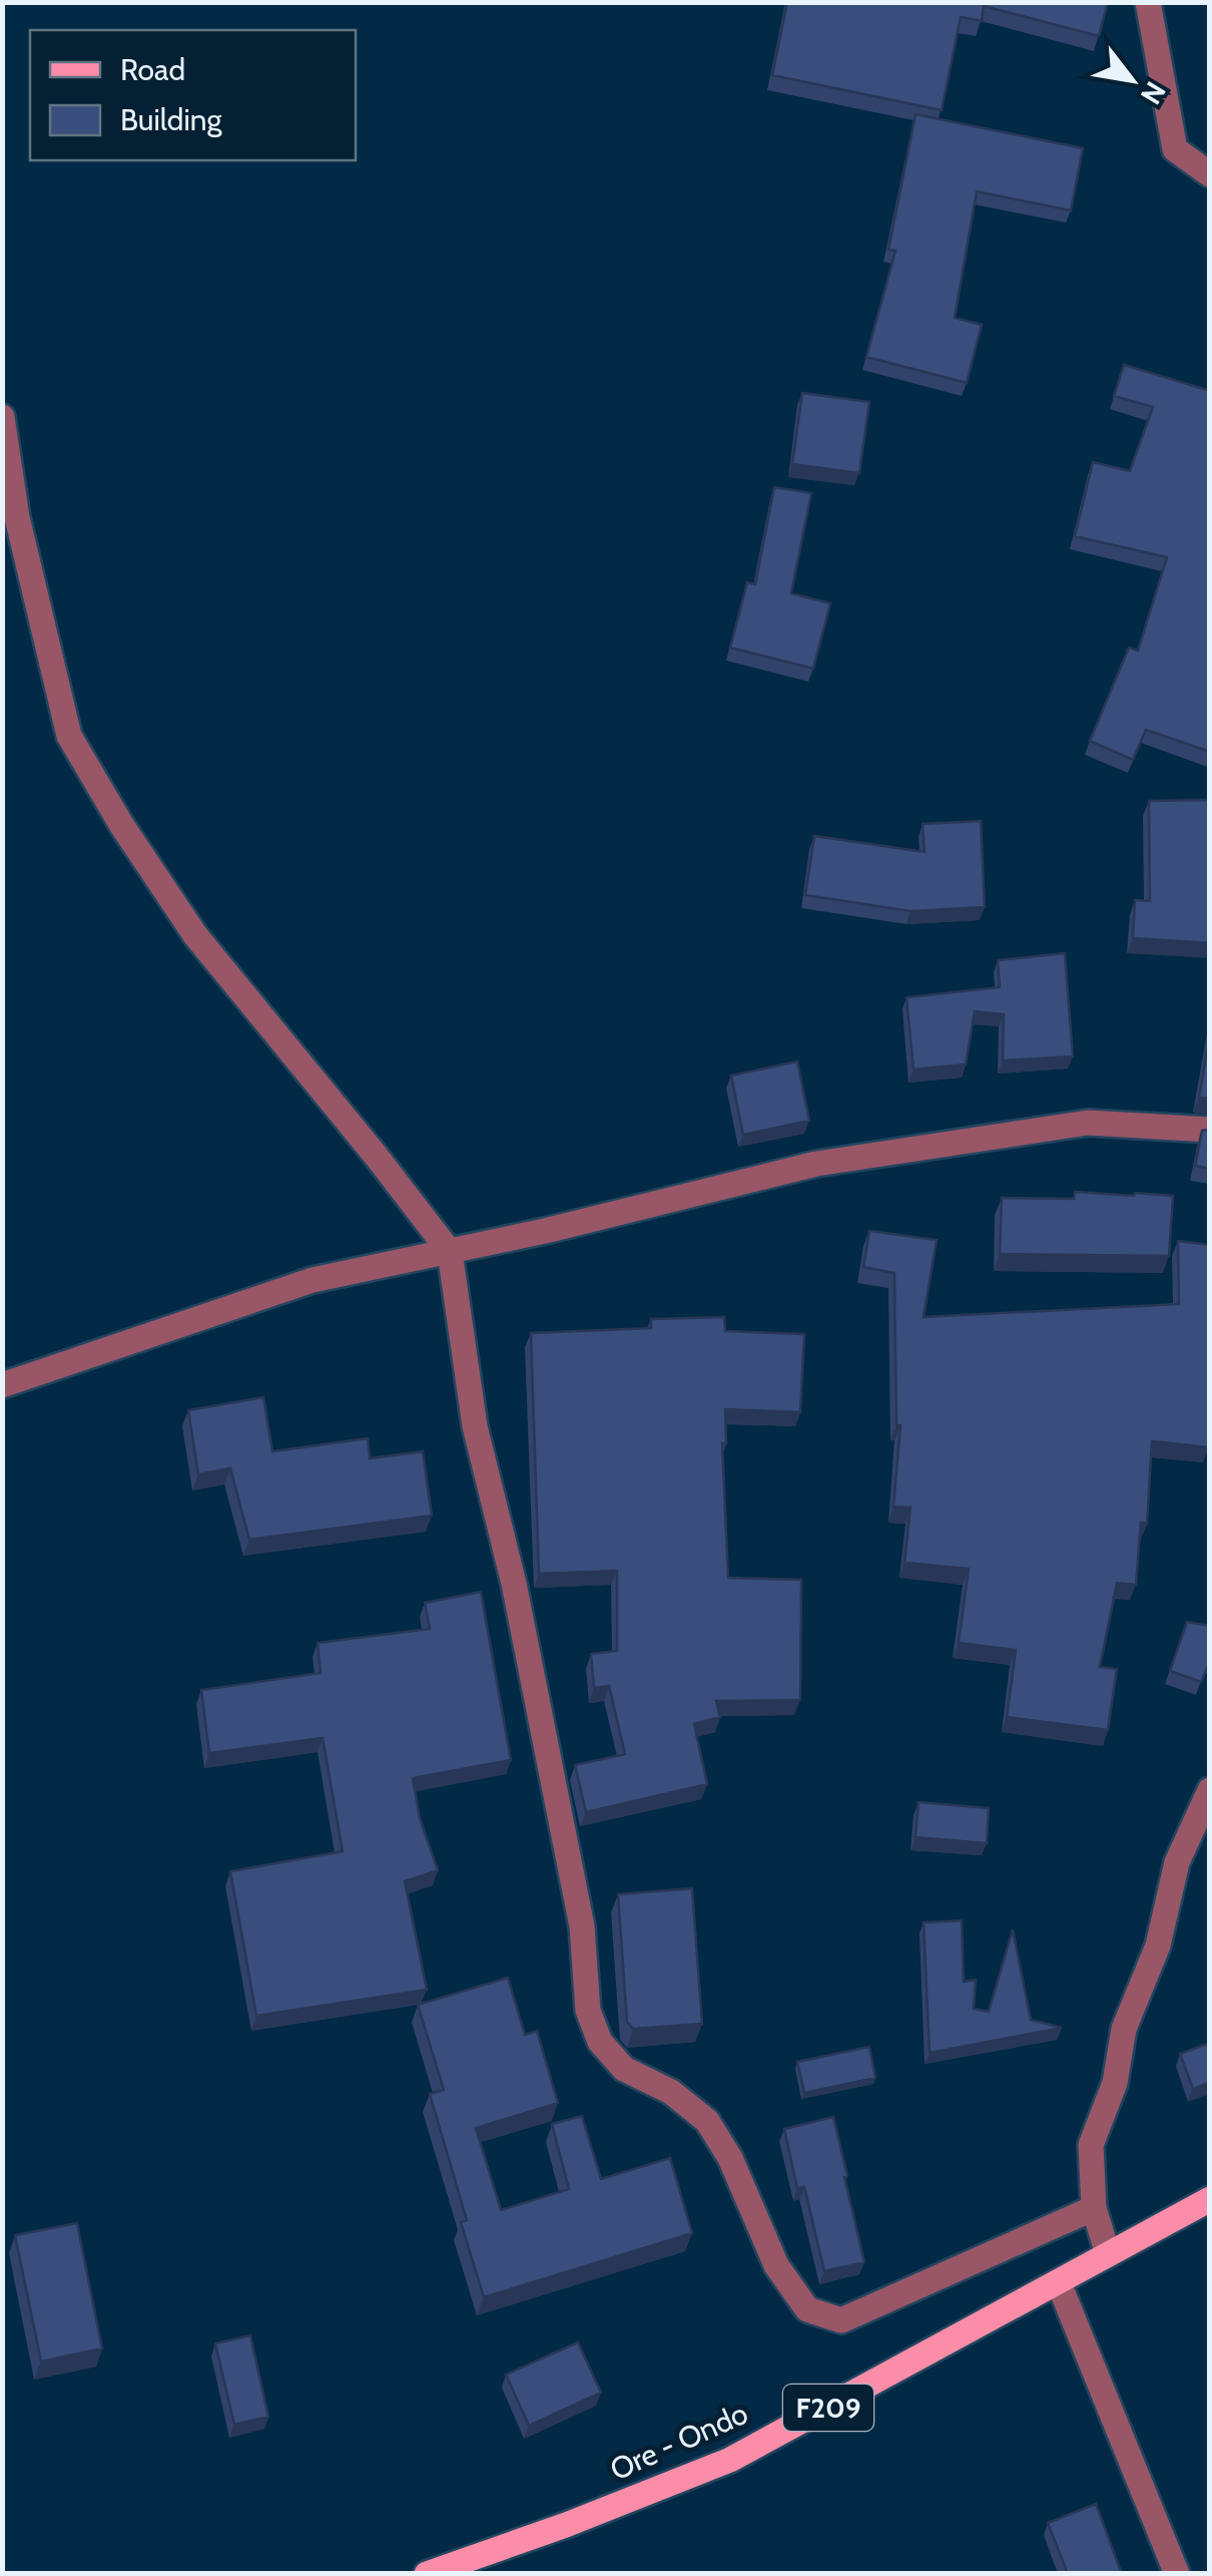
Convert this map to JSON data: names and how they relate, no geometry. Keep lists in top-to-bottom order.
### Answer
{
  "streets": {
    "main road": ["F209", "Ore - Ondo"]
  },
  "legend": ["Road", "Building"],
  "north": "bottom right"
}
